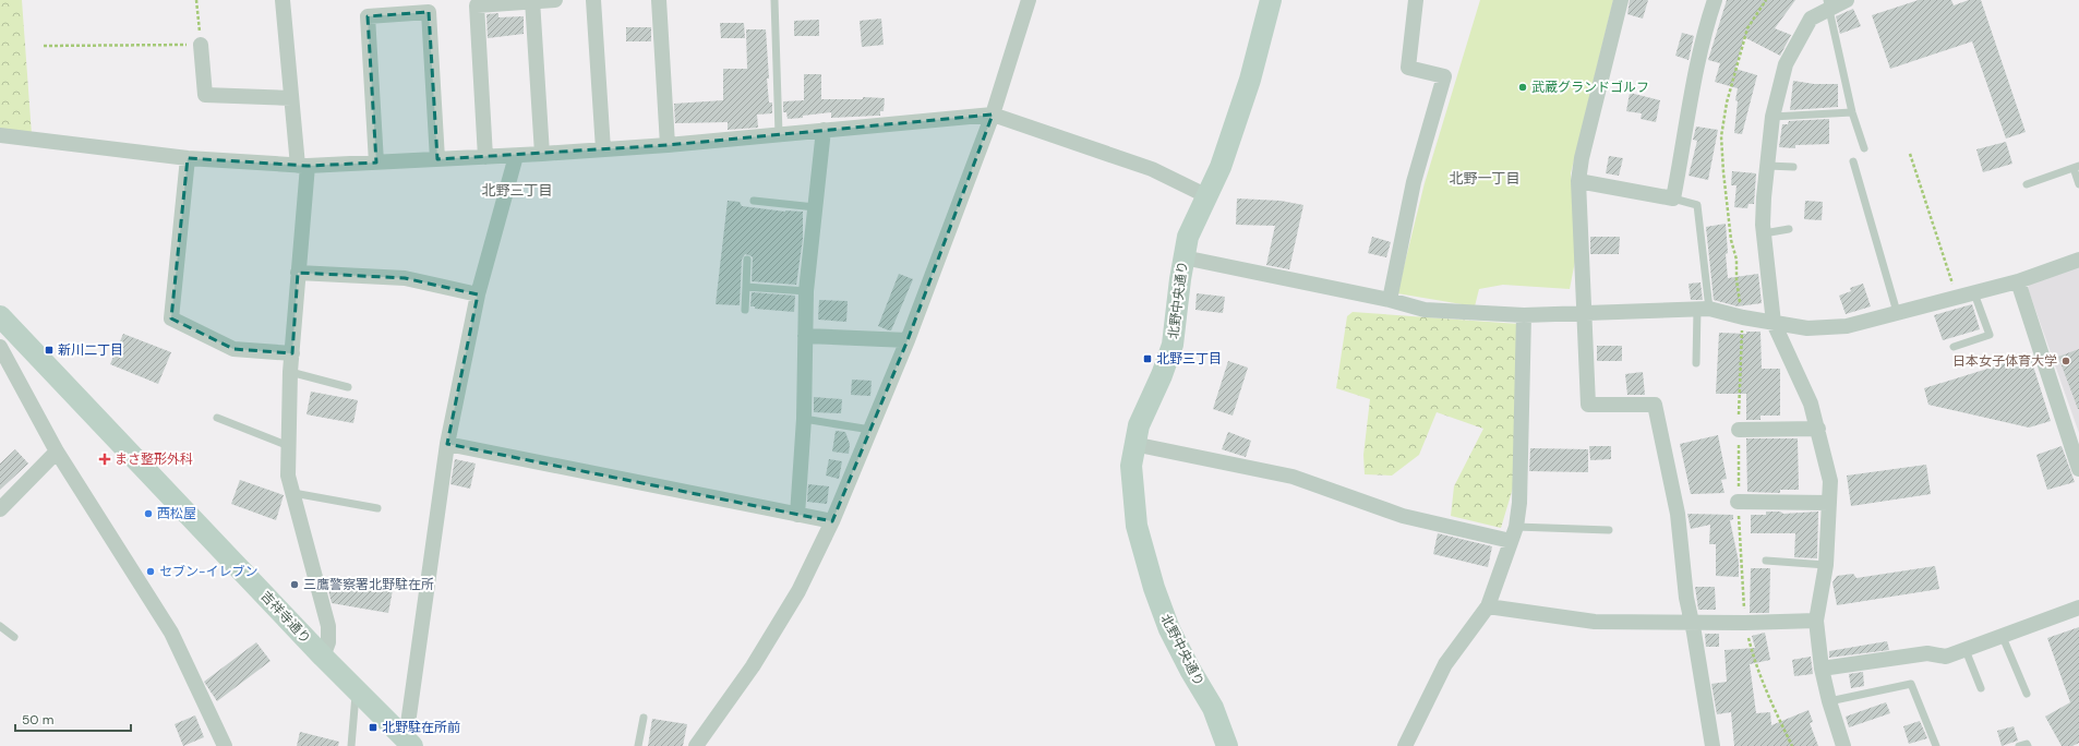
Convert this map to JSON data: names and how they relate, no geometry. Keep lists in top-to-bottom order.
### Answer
{
  "streets": {
    "street": ["北野中央通り", "吉祥寺通り"]
  },
  "districts": ["北野一丁目", "北野三丁目"],
  "places": {
    "other": [
      "武蔵グランドゴルフ",
      "日本女子体育大学",
      "西松屋",
      "セブン-イレブン",
      "三鷹警察署北野駐在所"
    ],
    "transit": ["新川二丁目", "北野三丁目", "北野駐在所前"],
    "health": ["まさ整形外科"]
  },
  "scale_bar": "50 m"
}
